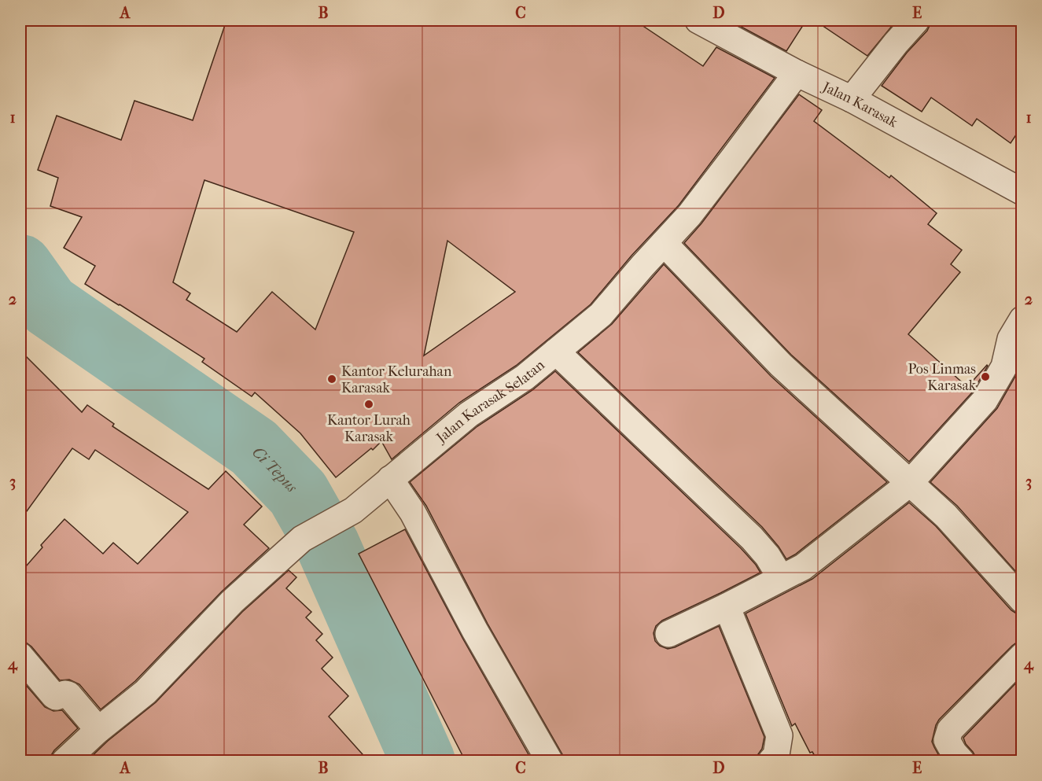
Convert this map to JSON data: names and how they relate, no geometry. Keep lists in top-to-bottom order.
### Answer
{
  "streets": {
    "street": ["Jalan Karasak", "Jalan Karasak Selatan"]
  },
  "crossings": [
    ["Jalan Karasak", "Jalan Karasak Selatan"]
  ],
  "water": ["Ci Tepus"],
  "places": ["Pos Linmas Karasak", "Kantor Kelurahan Karasak", "Kantor Lurah Karasak"],
  "grid": {
    "columns": [
      "A",
      "B",
      "C",
      "D",
      "E"
    ],
    "rows": [
      "1",
      "2",
      "3",
      "4"
    ]
  }
}
